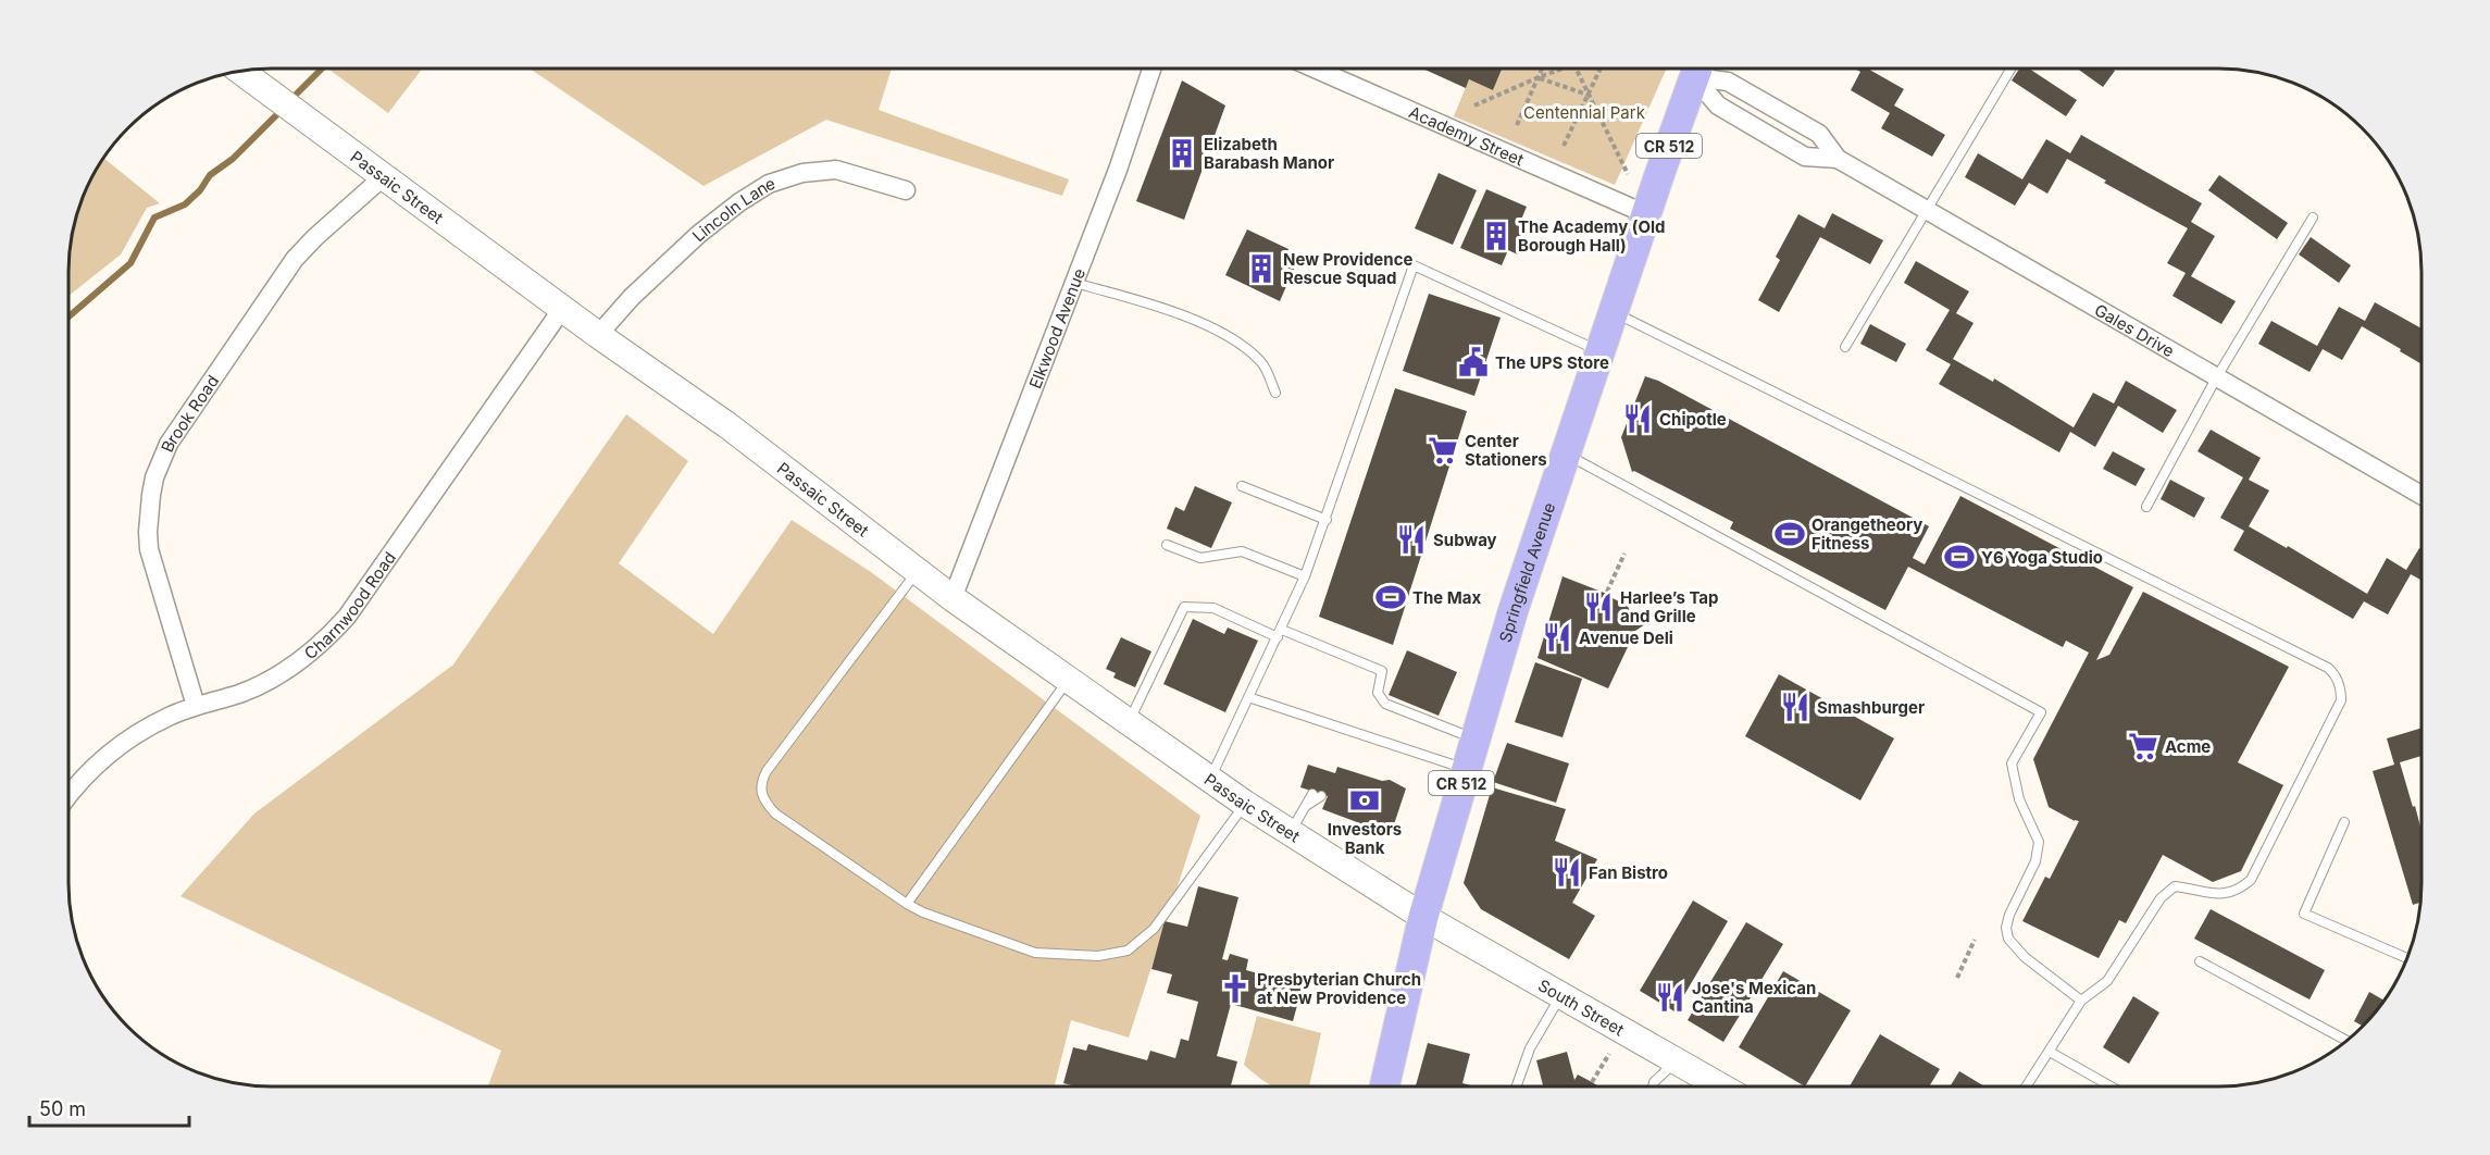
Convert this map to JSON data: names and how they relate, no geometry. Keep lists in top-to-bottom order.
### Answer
{
  "streets": {
    "main road": [
      "CR 512",
      "Passaic Street",
      "Springfield Avenue",
      "South Street"
    ],
    "street": [
      "Academy Street",
      "Lincoln Lane",
      "Elkwood Avenue",
      "Gales Drive",
      "Brook Road",
      "Charnwood Road"
    ]
  },
  "crossings": [
    ["Academy Street", "Springfield Avenue"],
    ["Passaic Street", "Lincoln Lane"],
    ["Passaic Street", "Elkwood Avenue"],
    ["Passaic Street", "Brook Road"],
    ["Passaic Street", "Springfield Avenue"],
    ["Passaic Street", "Charnwood Road"],
    ["Passaic Street", "South Street"],
    ["Brook Road", "Charnwood Road"],
    ["Springfield Avenue", "South Street"]
  ],
  "parks": ["Centennial Park"],
  "places": {
    "building": ["Elizabeth Barabash Manor", "The Academy (Old Borough Hall)", "New Providence Rescue Squad"],
    "public building": ["The UPS Store"],
    "restaurant": [
      "Chipotle",
      "Subway",
      "Harlee’s Tap and Grille",
      "Avenue Deli",
      "Smashburger",
      "Fan Bistro",
      "Jose's Mexican Cantina"
    ],
    "supermarket": ["Center Stationers", "Acme"],
    "sports": ["Orangetheory Fitness", "Y6 Yoga Studio", "The Max"],
    "bank": ["Investors Bank"],
    "church": ["Presbyterian Church at New Providence"]
  },
  "scale_bar": "50 m"
}
